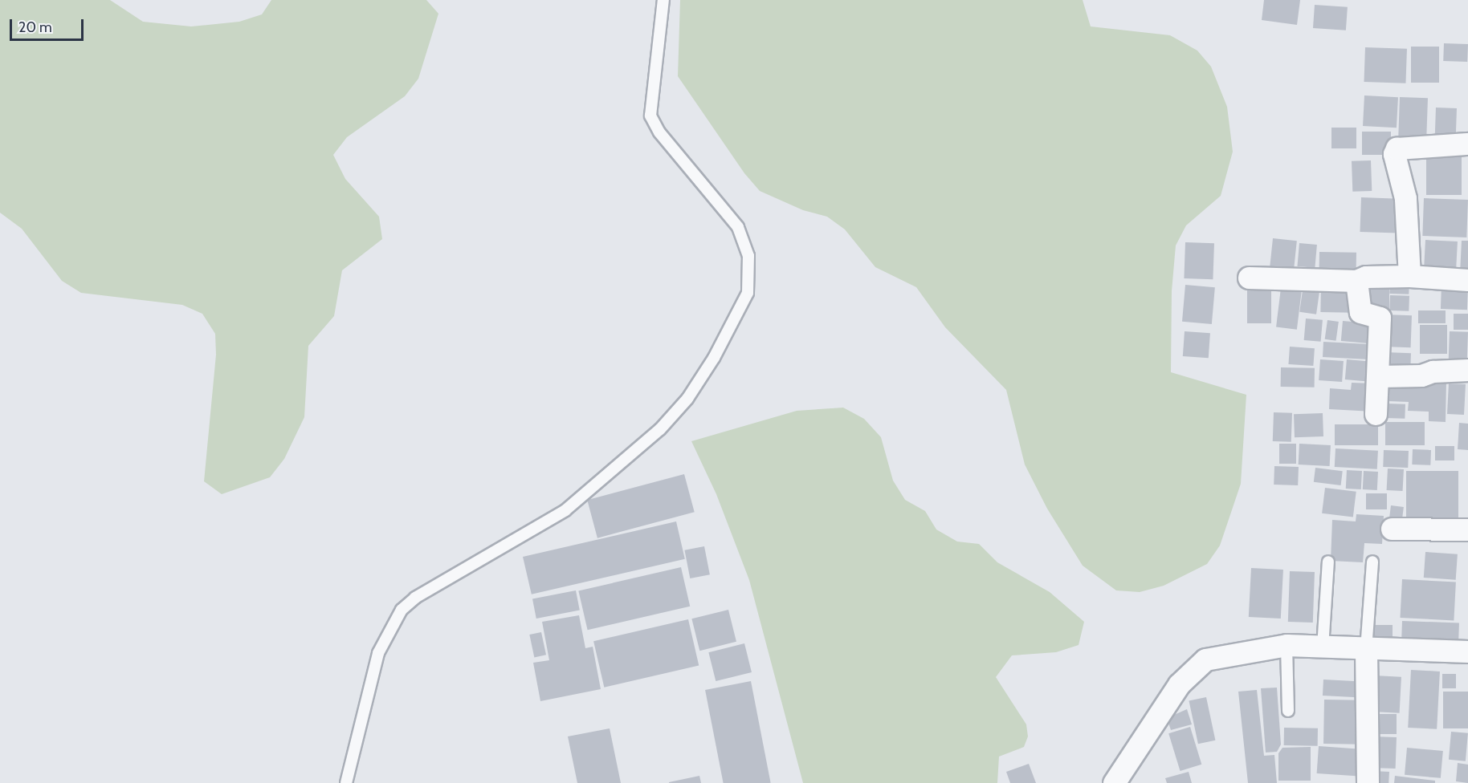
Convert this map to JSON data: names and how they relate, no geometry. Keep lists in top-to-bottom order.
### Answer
{
  "scale_bar": "20 m"
}
